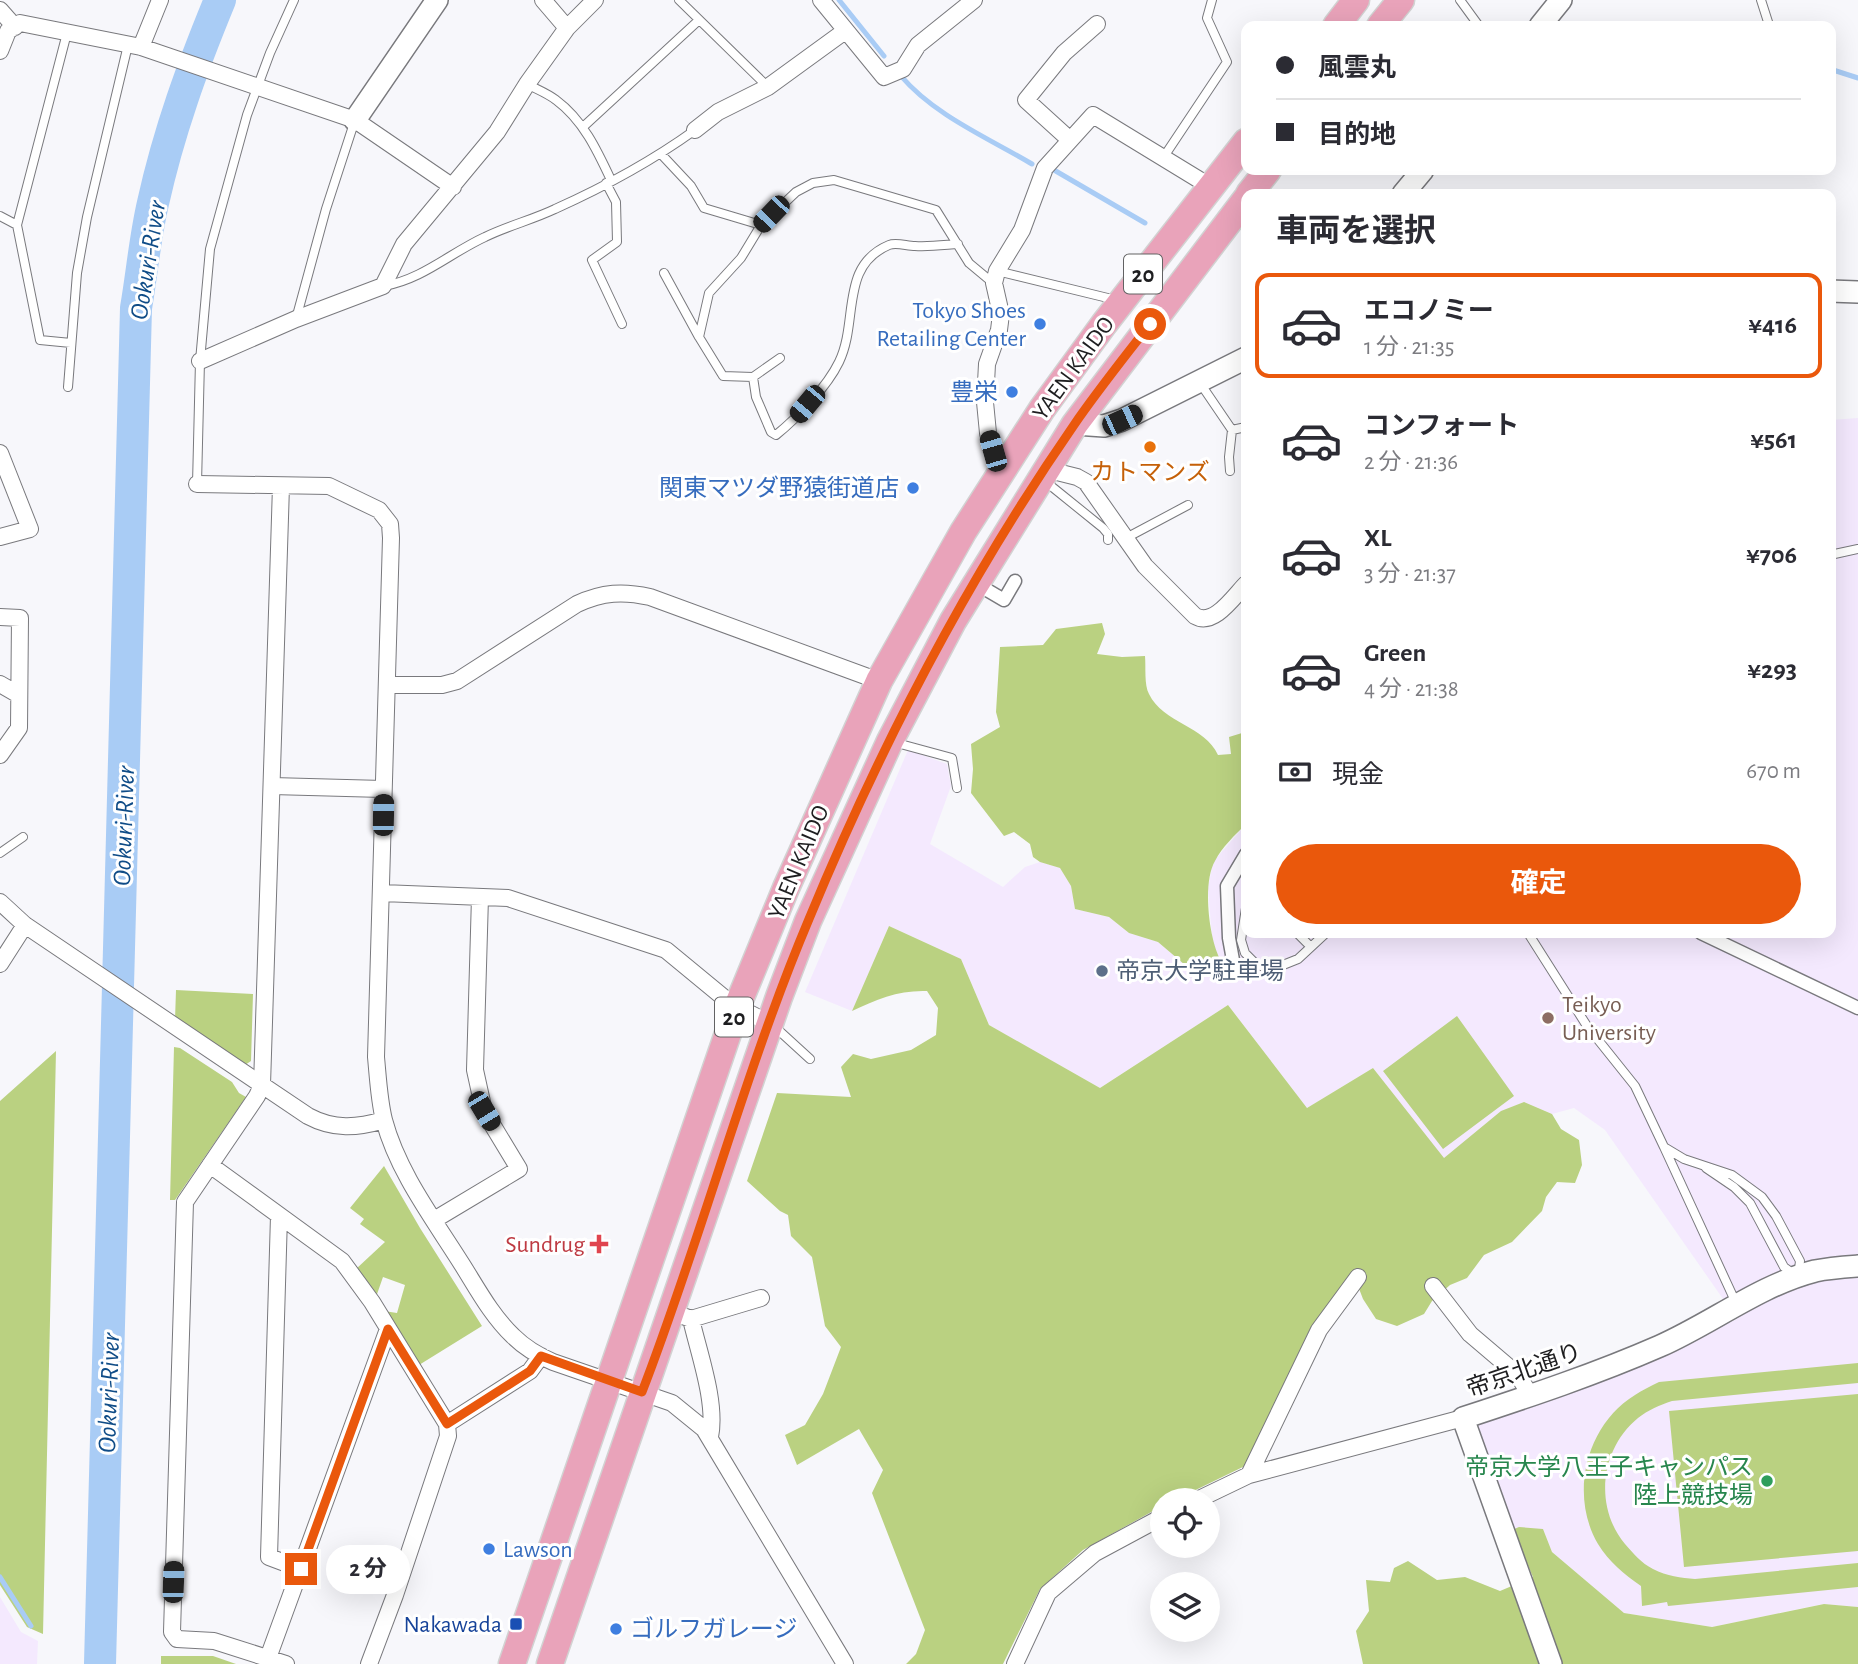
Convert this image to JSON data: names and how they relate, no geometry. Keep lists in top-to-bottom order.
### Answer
{
  "streets": {
    "main road": ["20", "YAEN KAIDO"],
    "street": ["帝京北通り"]
  },
  "water": ["Ookuri-River"],
  "places": {
    "other": [
      "Tokyo Shoes Retailing Center",
      "豊栄",
      "カトマンズ",
      "関東マツダ野猿街道店",
      "帝京大学駐車場",
      "Teikyo University",
      "帝京大学八王子キャンパス 陸上競技場",
      "Lawson",
      "ゴルフガレージ"
    ],
    "health": ["Sundrug"],
    "transit": ["Nakawada"]
  },
  "page": {
    "banner": ["風雲丸", "目的地"],
    "heading": "車両を選択",
    "list": [
      {
        "name": "エコノミー",
        "note": "1 分 · 21:35",
        "value": "¥416"
      },
      {
        "name": "コンフォート",
        "note": "2 分 · 21:36",
        "value": "¥561"
      },
      {
        "name": "XL",
        "note": "3 分 · 21:37",
        "value": "¥706"
      },
      {
        "name": "Green",
        "note": "4 分 · 21:38",
        "value": "¥293"
      }
    ],
    "pay": ["現金", "670 m"],
    "buttons": "確定",
    "bubble": "2 分"
  }
}
